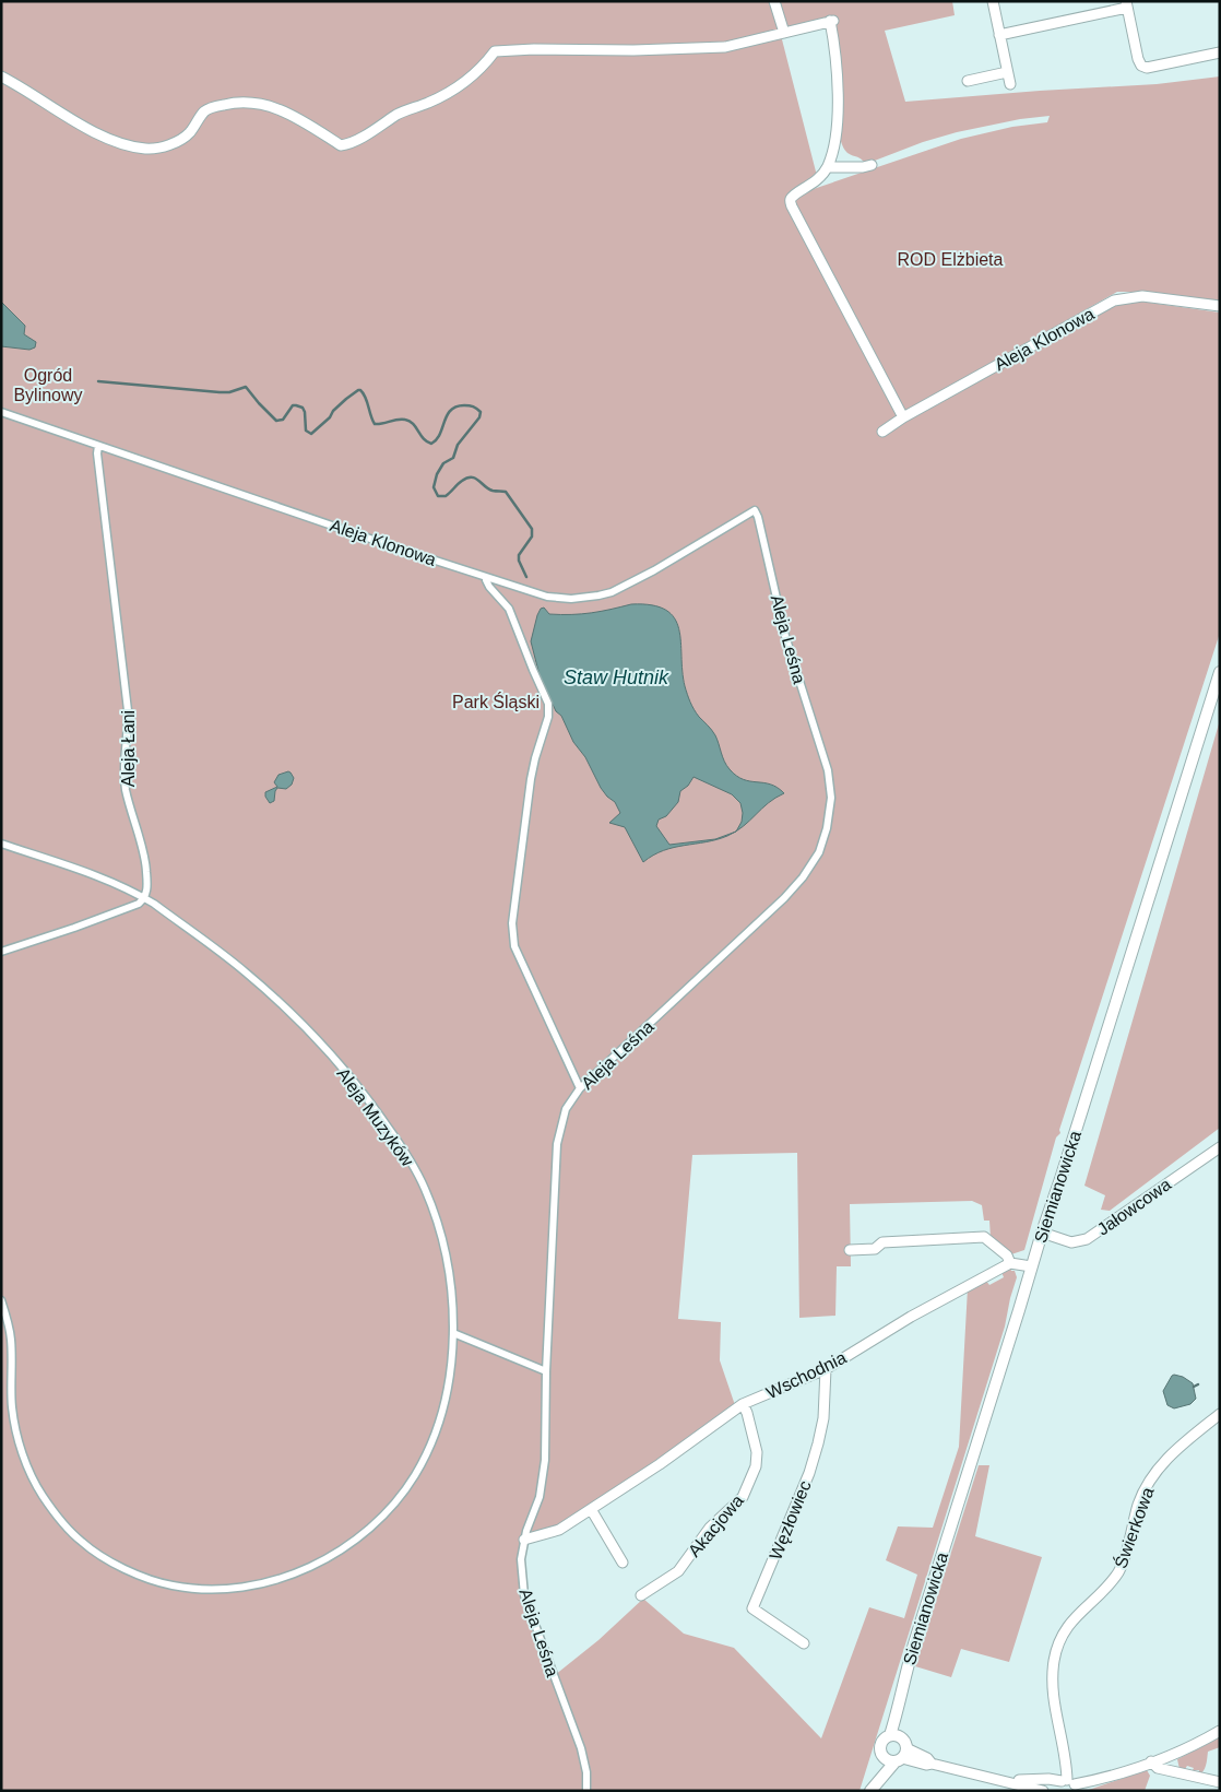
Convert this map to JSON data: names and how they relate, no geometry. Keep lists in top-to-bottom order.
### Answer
{
  "streets": {
    "street": [
      "Aleja Klonowa",
      "Aleja Leśna",
      "Aleja Łani",
      "Aleja Muzyków",
      "Siemianowicka",
      "Jałowcowa",
      "Wschodnia",
      "Węzłowiec",
      "Akacjowa",
      "Świerkowa"
    ]
  },
  "crossings": [
    ["Aleja Klonowa", "Aleja Leśna"],
    ["Aleja Klonowa", "Aleja Łani"],
    ["Aleja Leśna", "Wschodnia"],
    ["Aleja Łani", "Aleja Muzyków"],
    ["Siemianowicka", "Jałowcowa"],
    ["Wschodnia", "Węzłowiec"],
    ["Wschodnia", "Akacjowa"]
  ],
  "water": ["Staw Hutnik"],
  "parks": ["ROD Elżbieta", "Ogród Bylinowy", "Park Śląski"]
}
